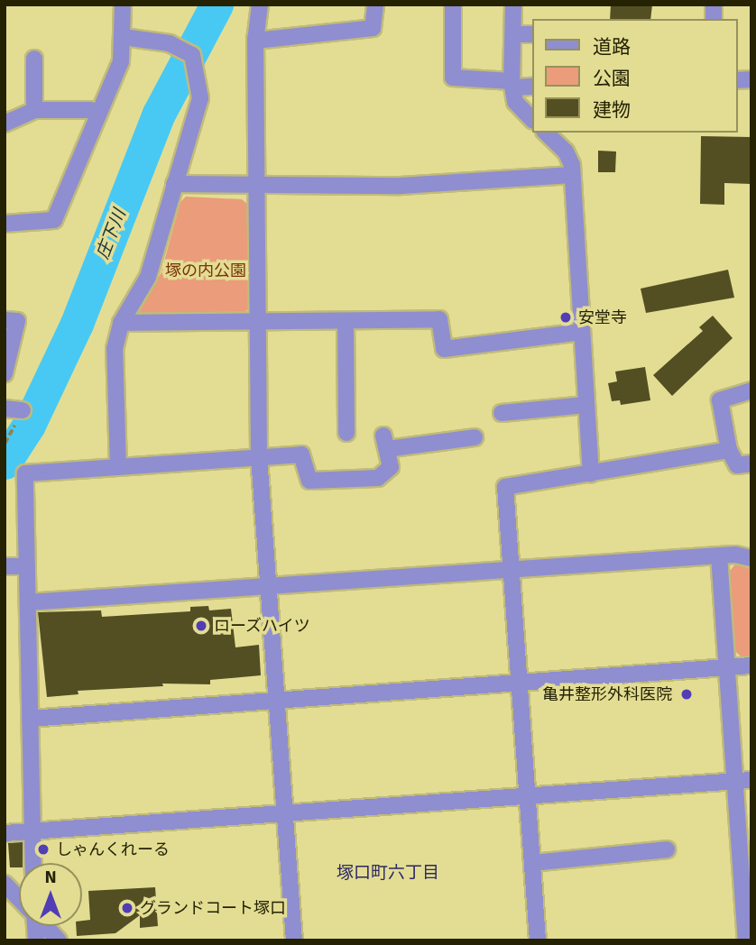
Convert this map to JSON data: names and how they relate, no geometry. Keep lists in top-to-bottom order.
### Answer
{
  "districts": ["塚口町六丁目"],
  "water": ["庄下川"],
  "parks": ["塚の内公園"],
  "places": [
    "安堂寺",
    "ローズハイツ",
    "亀井整形外科医院",
    "しゃんくれーる",
    "グランドコート塚口"
  ],
  "legend": ["道路", "公園", "建物"],
  "north": "top"
}
